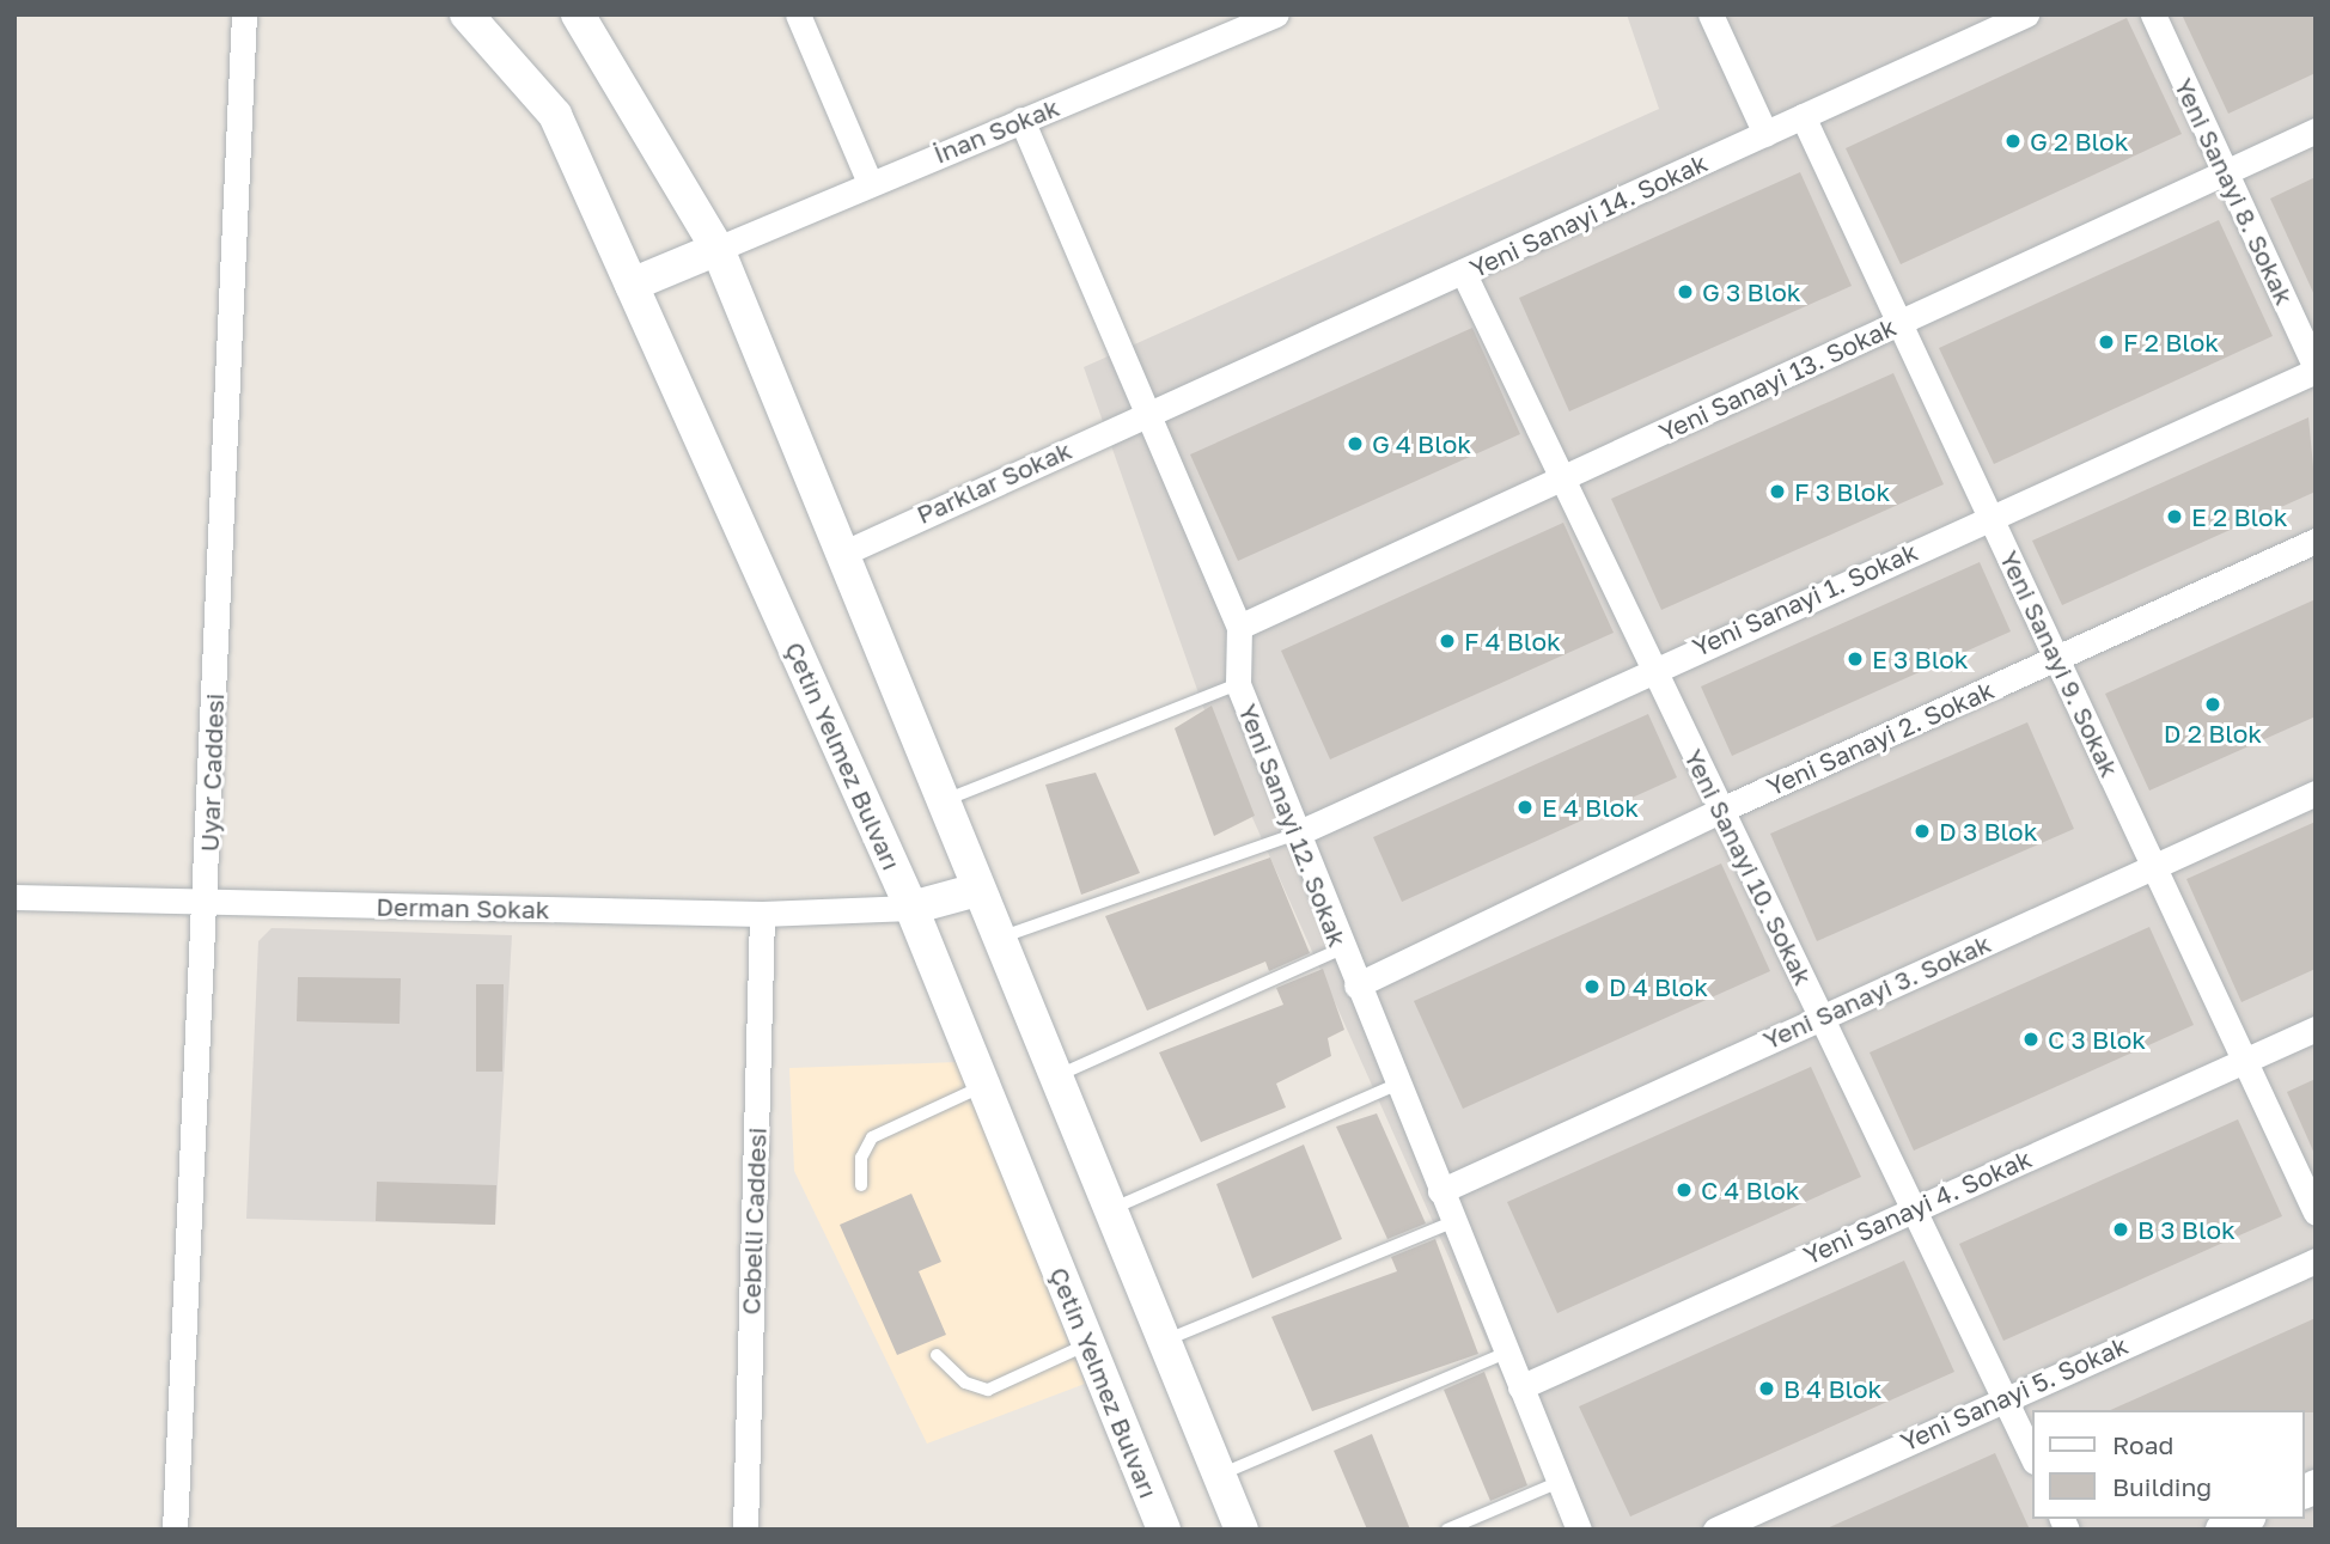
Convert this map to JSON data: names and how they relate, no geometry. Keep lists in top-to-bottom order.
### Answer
{
  "streets": {
    "street": [
      "İnan Sokak",
      "Yeni Sanayi 8. Sokak",
      "Yeni Sanayi 14. Sokak",
      "Yeni Sanayi 13. Sokak",
      "Parklar Sokak",
      "Yeni Sanayi 1. Sokak",
      "Yeni Sanayi 9. Sokak",
      "Yeni Sanayi 2. Sokak",
      "Çetin Yelmez Bulvarı",
      "Uyar Caddesi",
      "Yeni Sanayi 12. Sokak",
      "Yeni Sanayi 10. Sokak",
      "Derman Sokak",
      "Yeni Sanayi 3. Sokak",
      "Yeni Sanayi 4. Sokak",
      "Cebelli Caddesi",
      "Yeni Sanayi 5. Sokak"
    ]
  },
  "crossings": [
    ["İnan Sokak", "Yeni Sanayi 12. Sokak"],
    ["Yeni Sanayi 8. Sokak", "Yeni Sanayi 13. Sokak"],
    ["Yeni Sanayi 8. Sokak", "Yeni Sanayi 1. Sokak"],
    ["Yeni Sanayi 14. Sokak", "Parklar Sokak"],
    ["Yeni Sanayi 14. Sokak", "Yeni Sanayi 9. Sokak"],
    ["Yeni Sanayi 14. Sokak", "Yeni Sanayi 12. Sokak"],
    ["Yeni Sanayi 14. Sokak", "Yeni Sanayi 10. Sokak"],
    ["Yeni Sanayi 13. Sokak", "Yeni Sanayi 9. Sokak"],
    ["Yeni Sanayi 13. Sokak", "Yeni Sanayi 12. Sokak"],
    ["Yeni Sanayi 13. Sokak", "Yeni Sanayi 10. Sokak"],
    ["Parklar Sokak", "Yeni Sanayi 12. Sokak"],
    ["Yeni Sanayi 1. Sokak", "Yeni Sanayi 9. Sokak"],
    ["Yeni Sanayi 1. Sokak", "Yeni Sanayi 12. Sokak"],
    ["Yeni Sanayi 1. Sokak", "Yeni Sanayi 10. Sokak"],
    ["Yeni Sanayi 9. Sokak", "Yeni Sanayi 2. Sokak"],
    ["Yeni Sanayi 9. Sokak", "Yeni Sanayi 3. Sokak"],
    ["Yeni Sanayi 9. Sokak", "Yeni Sanayi 4. Sokak"],
    ["Yeni Sanayi 2. Sokak", "Yeni Sanayi 12. Sokak"],
    ["Yeni Sanayi 2. Sokak", "Yeni Sanayi 10. Sokak"],
    ["Çetin Yelmez Bulvarı", "Derman Sokak"],
    ["Uyar Caddesi", "Derman Sokak"],
    ["Yeni Sanayi 12. Sokak", "Yeni Sanayi 3. Sokak"],
    ["Yeni Sanayi 12. Sokak", "Yeni Sanayi 4. Sokak"],
    ["Yeni Sanayi 10. Sokak", "Yeni Sanayi 3. Sokak"],
    ["Yeni Sanayi 10. Sokak", "Yeni Sanayi 4. Sokak"],
    ["Yeni Sanayi 10. Sokak", "Yeni Sanayi 5. Sokak"],
    ["Derman Sokak", "Cebelli Caddesi"]
  ],
  "places": [
    "G 2 Blok",
    "G 3 Blok",
    "F 2 Blok",
    "G 4 Blok",
    "F 3 Blok",
    "E 2 Blok",
    "F 4 Blok",
    "E 3 Blok",
    "D 2 Blok",
    "E 4 Blok",
    "D 3 Blok",
    "D 4 Blok",
    "C 3 Blok",
    "C 4 Blok",
    "B 3 Blok",
    "B 4 Blok"
  ],
  "legend": ["Road", "Building"]
}
